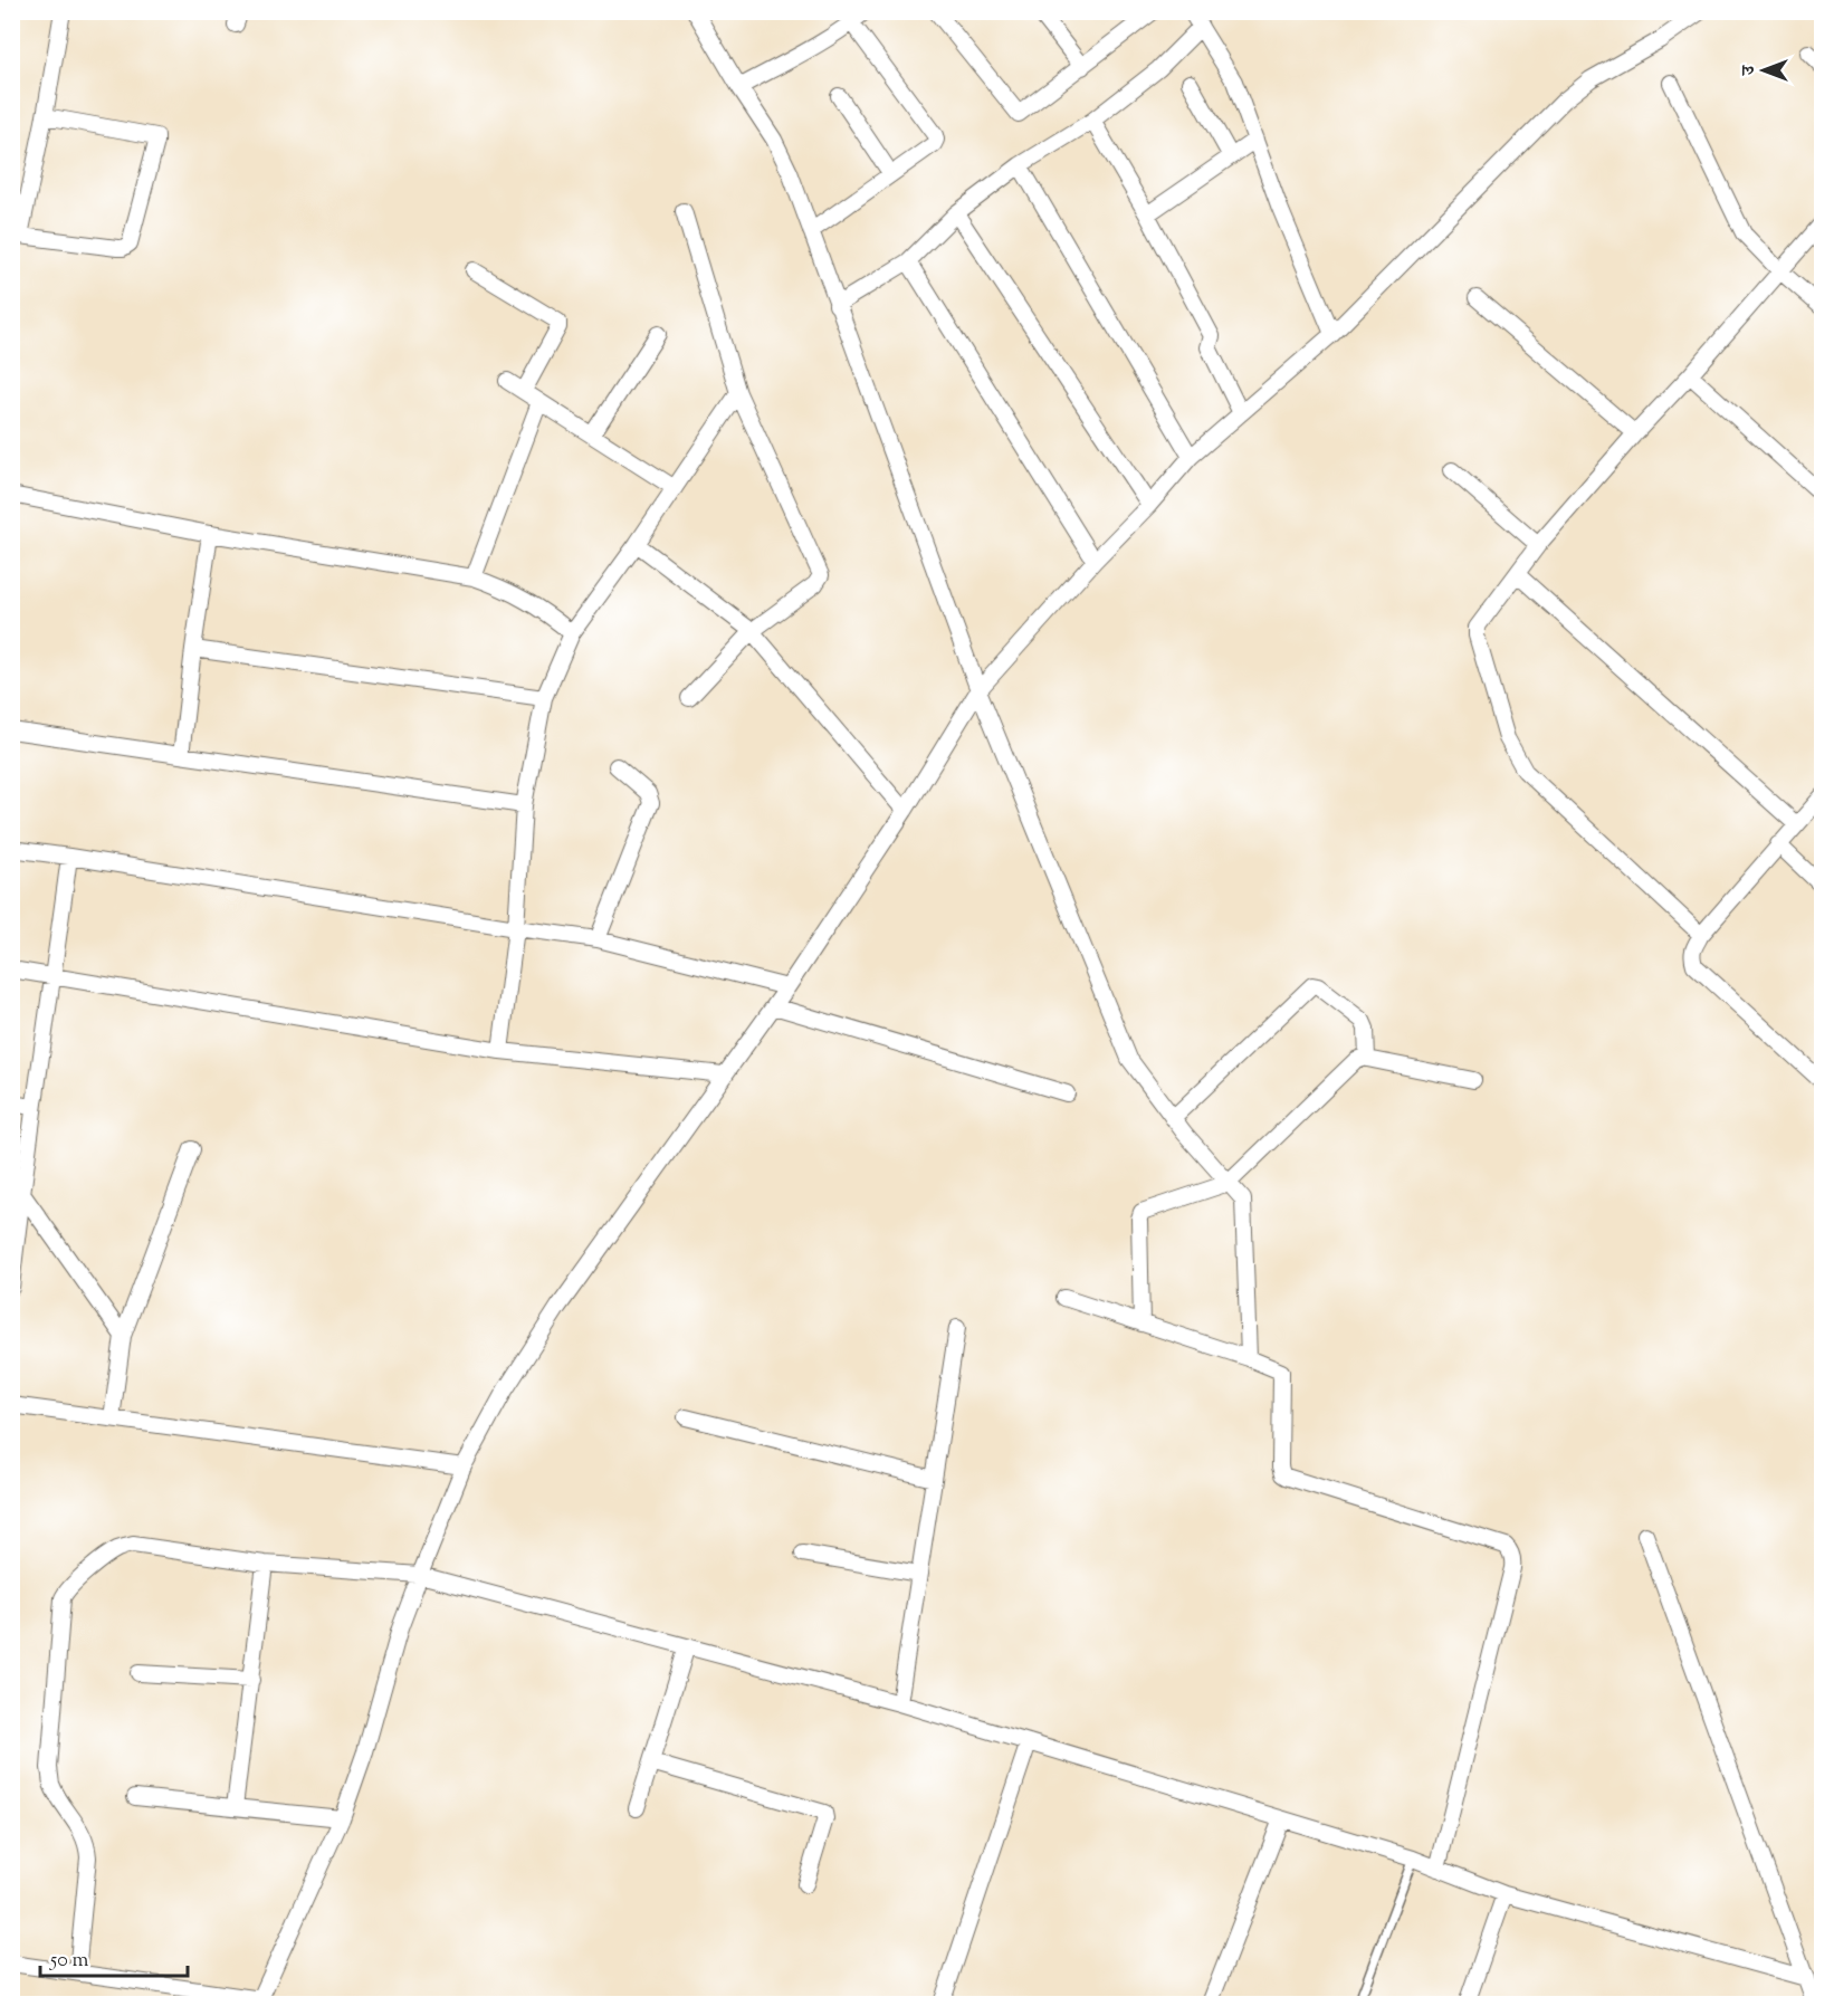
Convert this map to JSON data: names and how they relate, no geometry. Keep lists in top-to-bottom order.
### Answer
{
  "scale_bar": "50 m",
  "north": "left"
}
